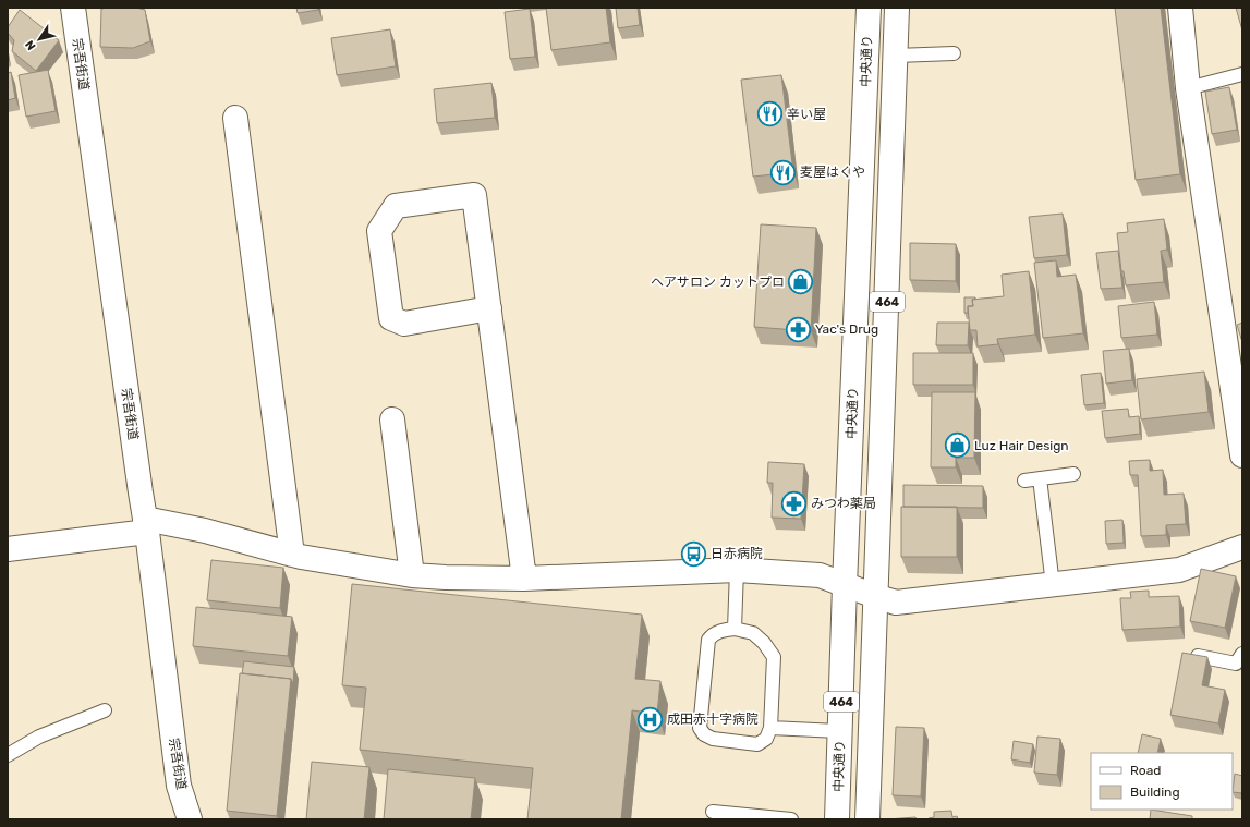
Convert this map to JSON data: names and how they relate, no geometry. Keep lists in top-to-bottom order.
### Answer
{
  "streets": {
    "main road": ["中央通り", "宗吾街道", "464"]
  },
  "places": {
    "restaurant": ["辛い屋", "麦屋はくや"],
    "shop": ["ヘアサロン カットプロ", "Luz Hair Design"],
    "pharmacy": ["Yac's Drug", "みつわ薬局"],
    "bus stop": ["日赤病院"],
    "hospital": ["成田赤十字病院"]
  },
  "legend": ["Road", "Building"],
  "north": "bottom left"
}
